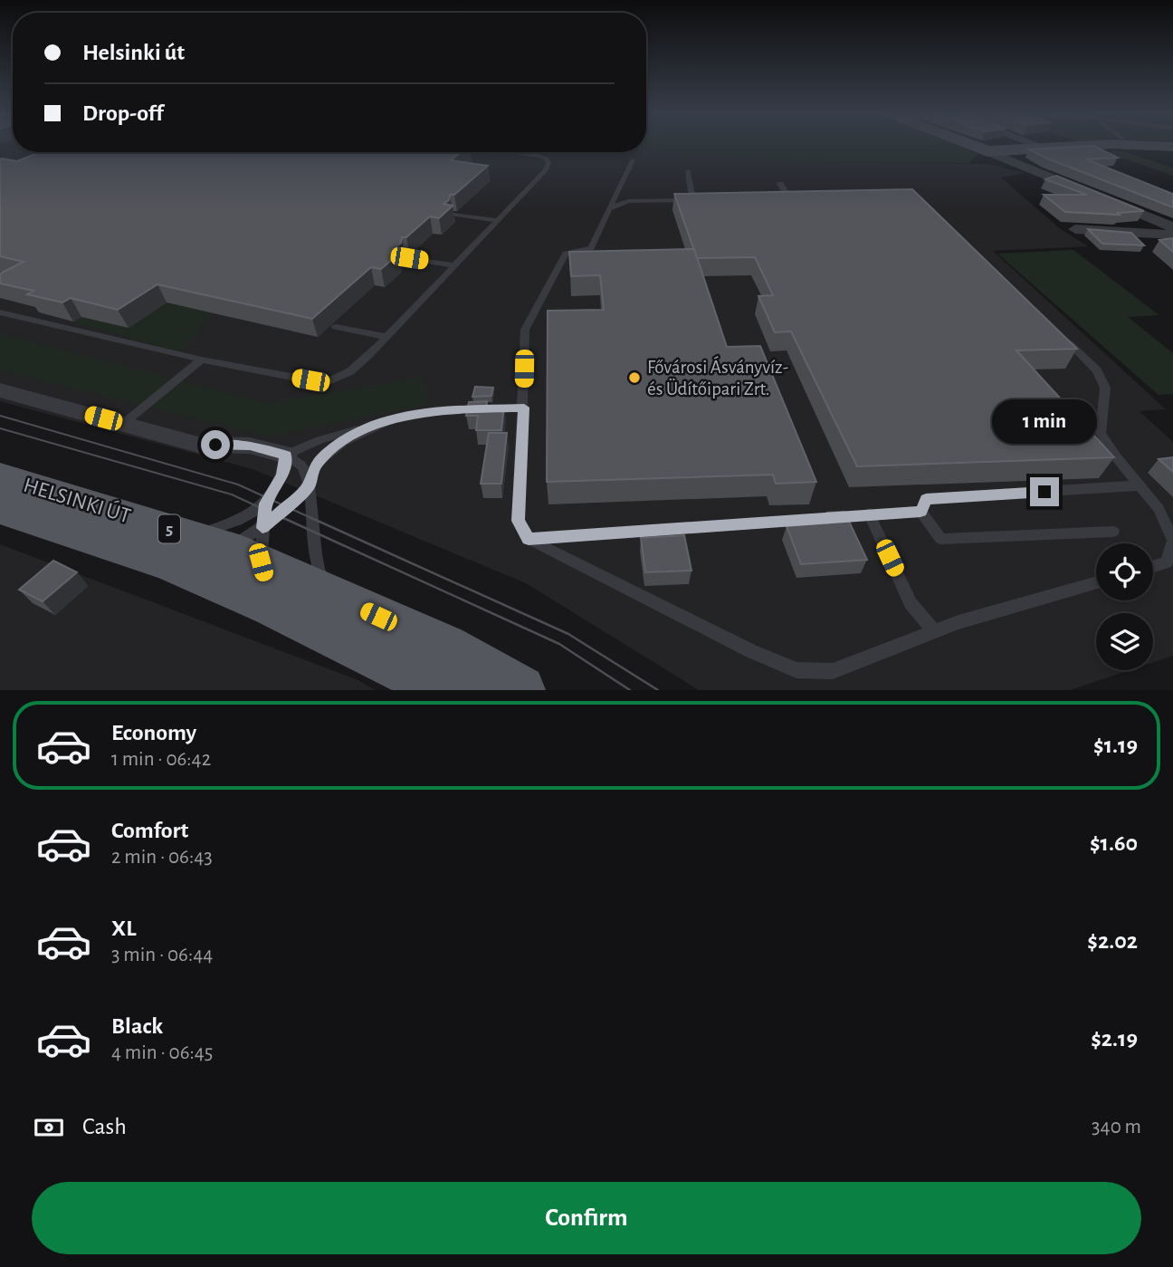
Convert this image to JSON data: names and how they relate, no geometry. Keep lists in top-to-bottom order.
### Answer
{
  "streets": {
    "main road": ["HELSINKI ÚT", "5"]
  },
  "places": ["Fővárosi Ásványvíz- és Üdítőipari Zrt."],
  "page": {
    "banner": ["Helsinki út", "Drop-off"],
    "bubble": "1 min",
    "list": [
      {
        "name": "Economy",
        "note": "1 min · 06:42",
        "value": "$1.19"
      },
      {
        "name": "Comfort",
        "note": "2 min · 06:43",
        "value": "$1.60"
      },
      {
        "name": "XL",
        "note": "3 min · 06:44",
        "value": "$2.02"
      },
      {
        "name": "Black",
        "note": "4 min · 06:45",
        "value": "$2.19"
      }
    ],
    "pay": ["Cash", "340 m"],
    "buttons": "Confirm"
  }
}
